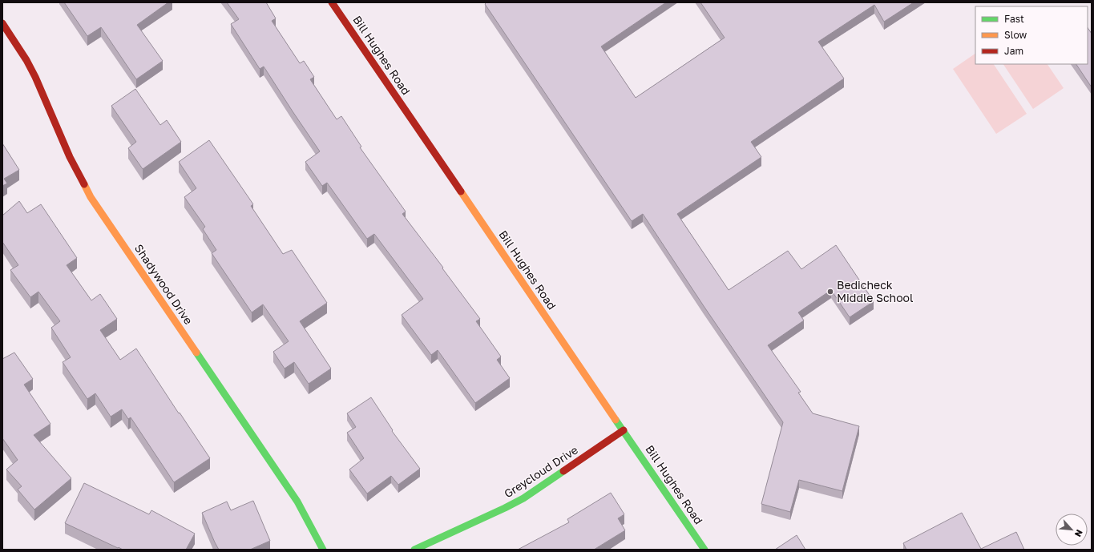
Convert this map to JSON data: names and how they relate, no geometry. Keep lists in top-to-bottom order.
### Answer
{
  "streets": {
    "street": ["Bill Hughes Road", "Shadywood Drive", "Greycloud Drive"]
  },
  "crossings": [
    ["Bill Hughes Road", "Greycloud Drive"]
  ],
  "places": ["Bedicheck Middle School"],
  "legend": ["Fast", "Slow", "Jam"],
  "north": "bottom right"
}
